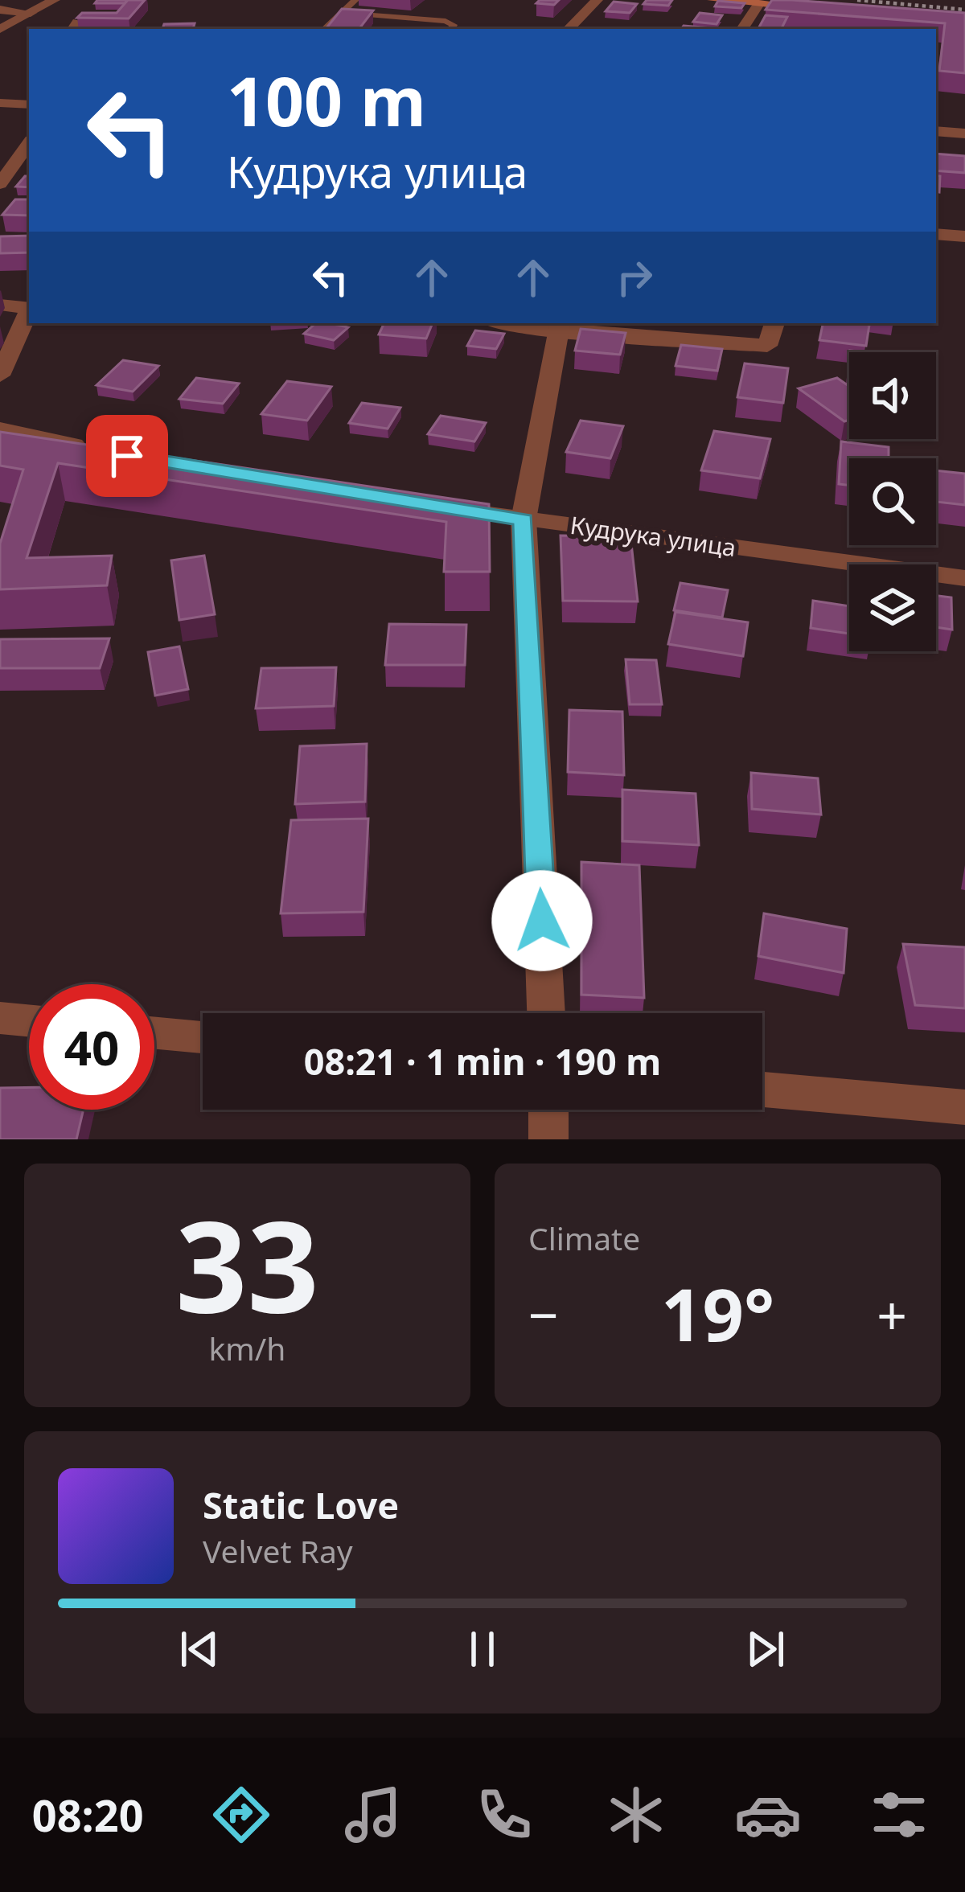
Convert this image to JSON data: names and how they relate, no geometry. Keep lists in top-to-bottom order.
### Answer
{
  "streets": {
    "street": ["Кудрука улица"]
  },
  "page": {
    "turn": ["100 m", "Кудрука улица"],
    "limit": "40",
    "trip": "08:21 · 1 min · 190 m",
    "tile": [
      ["33", "km/h"],
      "Climate"
    ],
    "heat": ["−", "19°", "+"],
    "song": ["Static Love", "Velvet Ray"],
    "tabs": "08:20"
  }
}
